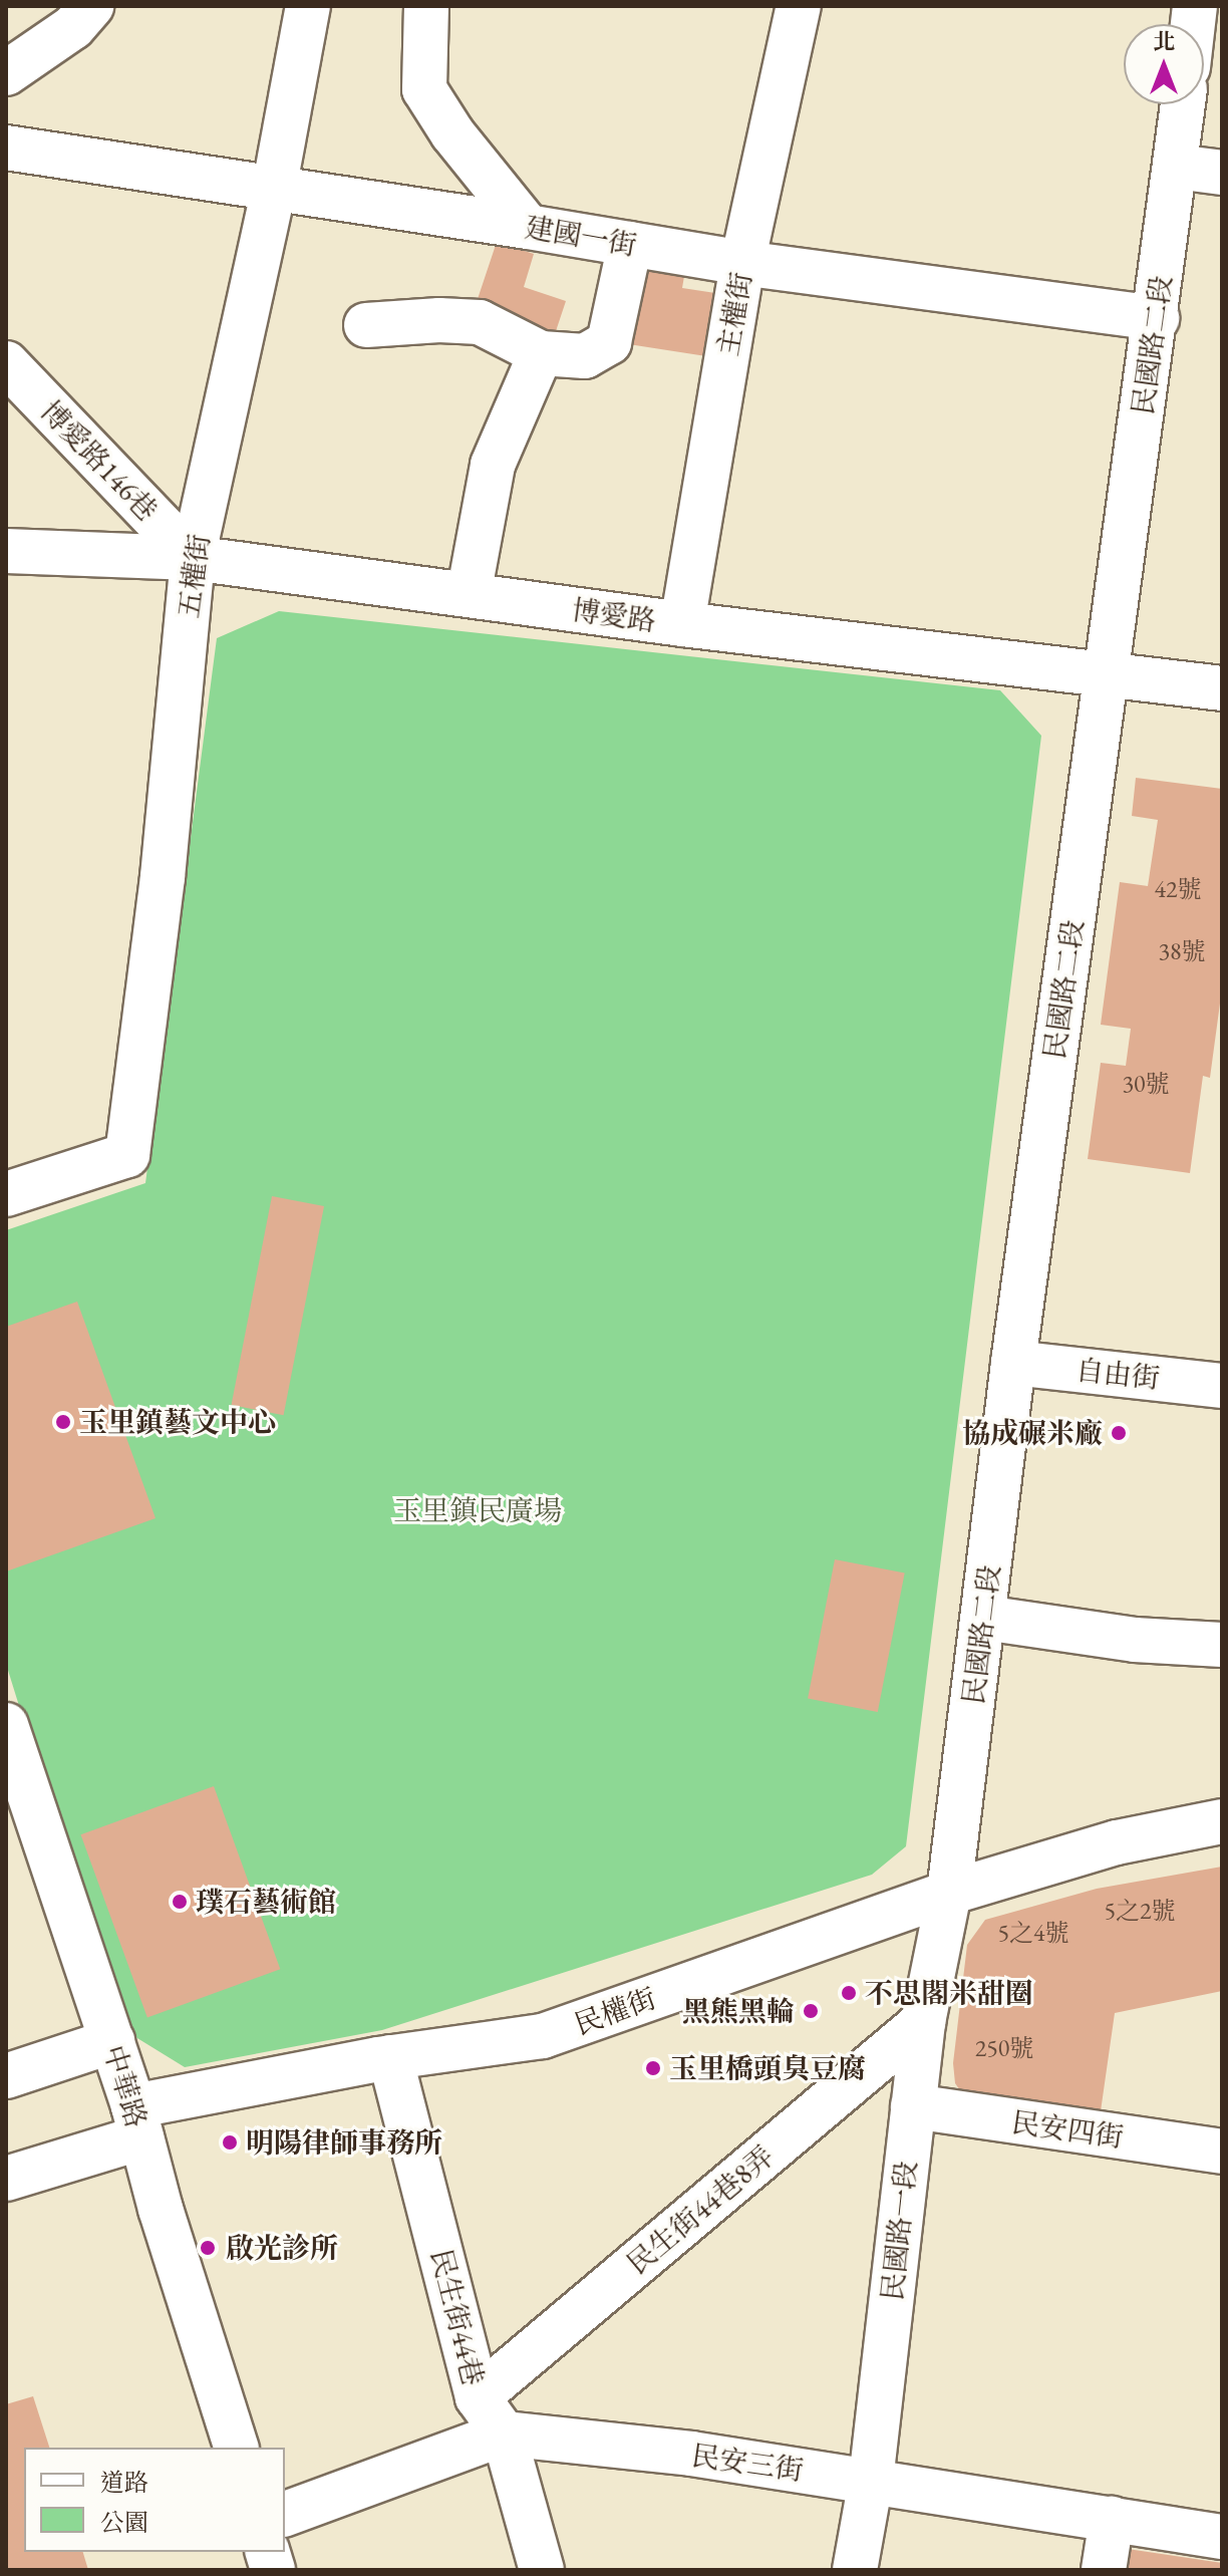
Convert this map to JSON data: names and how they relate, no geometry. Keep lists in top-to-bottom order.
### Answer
{
  "streets": {
    "street": [
      "建國一街",
      "主權街",
      "民國路二段",
      "博愛路146巷",
      "五權街",
      "博愛路",
      "自由街",
      "民權街",
      "中華路",
      "民安四街",
      "民生街44巷8弄",
      "民國路一段",
      "民生街44巷",
      "民安三街"
    ]
  },
  "crossings": [
    ["建國一街", "主權街"],
    ["建國一街", "民國路二段"],
    ["建國一街", "五權街"],
    ["主權街", "博愛路"],
    ["民國路二段", "博愛路"],
    ["民國路二段", "自由街"],
    ["民國路二段", "民權街"],
    ["民國路二段", "民國路一段"],
    ["博愛路146巷", "五權街"],
    ["博愛路146巷", "博愛路"],
    ["五權街", "博愛路"],
    ["民權街", "中華路"],
    ["民權街", "民國路一段"],
    ["民權街", "民生街44巷"],
    ["民安四街", "民國路一段"],
    ["民生街44巷8弄", "民國路一段"],
    ["民生街44巷8弄", "民生街44巷"],
    ["民國路一段", "民安三街"],
    ["民生街44巷", "民安三街"]
  ],
  "parks": ["玉里鎮民廣場"],
  "places": [
    "玉里鎮藝文中心",
    "協成碾米廠",
    "璞石藝術館",
    "不思閣米甜圈",
    "黑熊黑輪",
    "玉里橋頭臭豆腐",
    "明陽律師事務所",
    "啟光診所"
  ],
  "house_numbers": [
    "42號",
    "38號",
    "30號",
    "5之2號",
    "5之4號",
    "250號"
  ],
  "legend": ["道路", "公園"],
  "north": "top"
}
